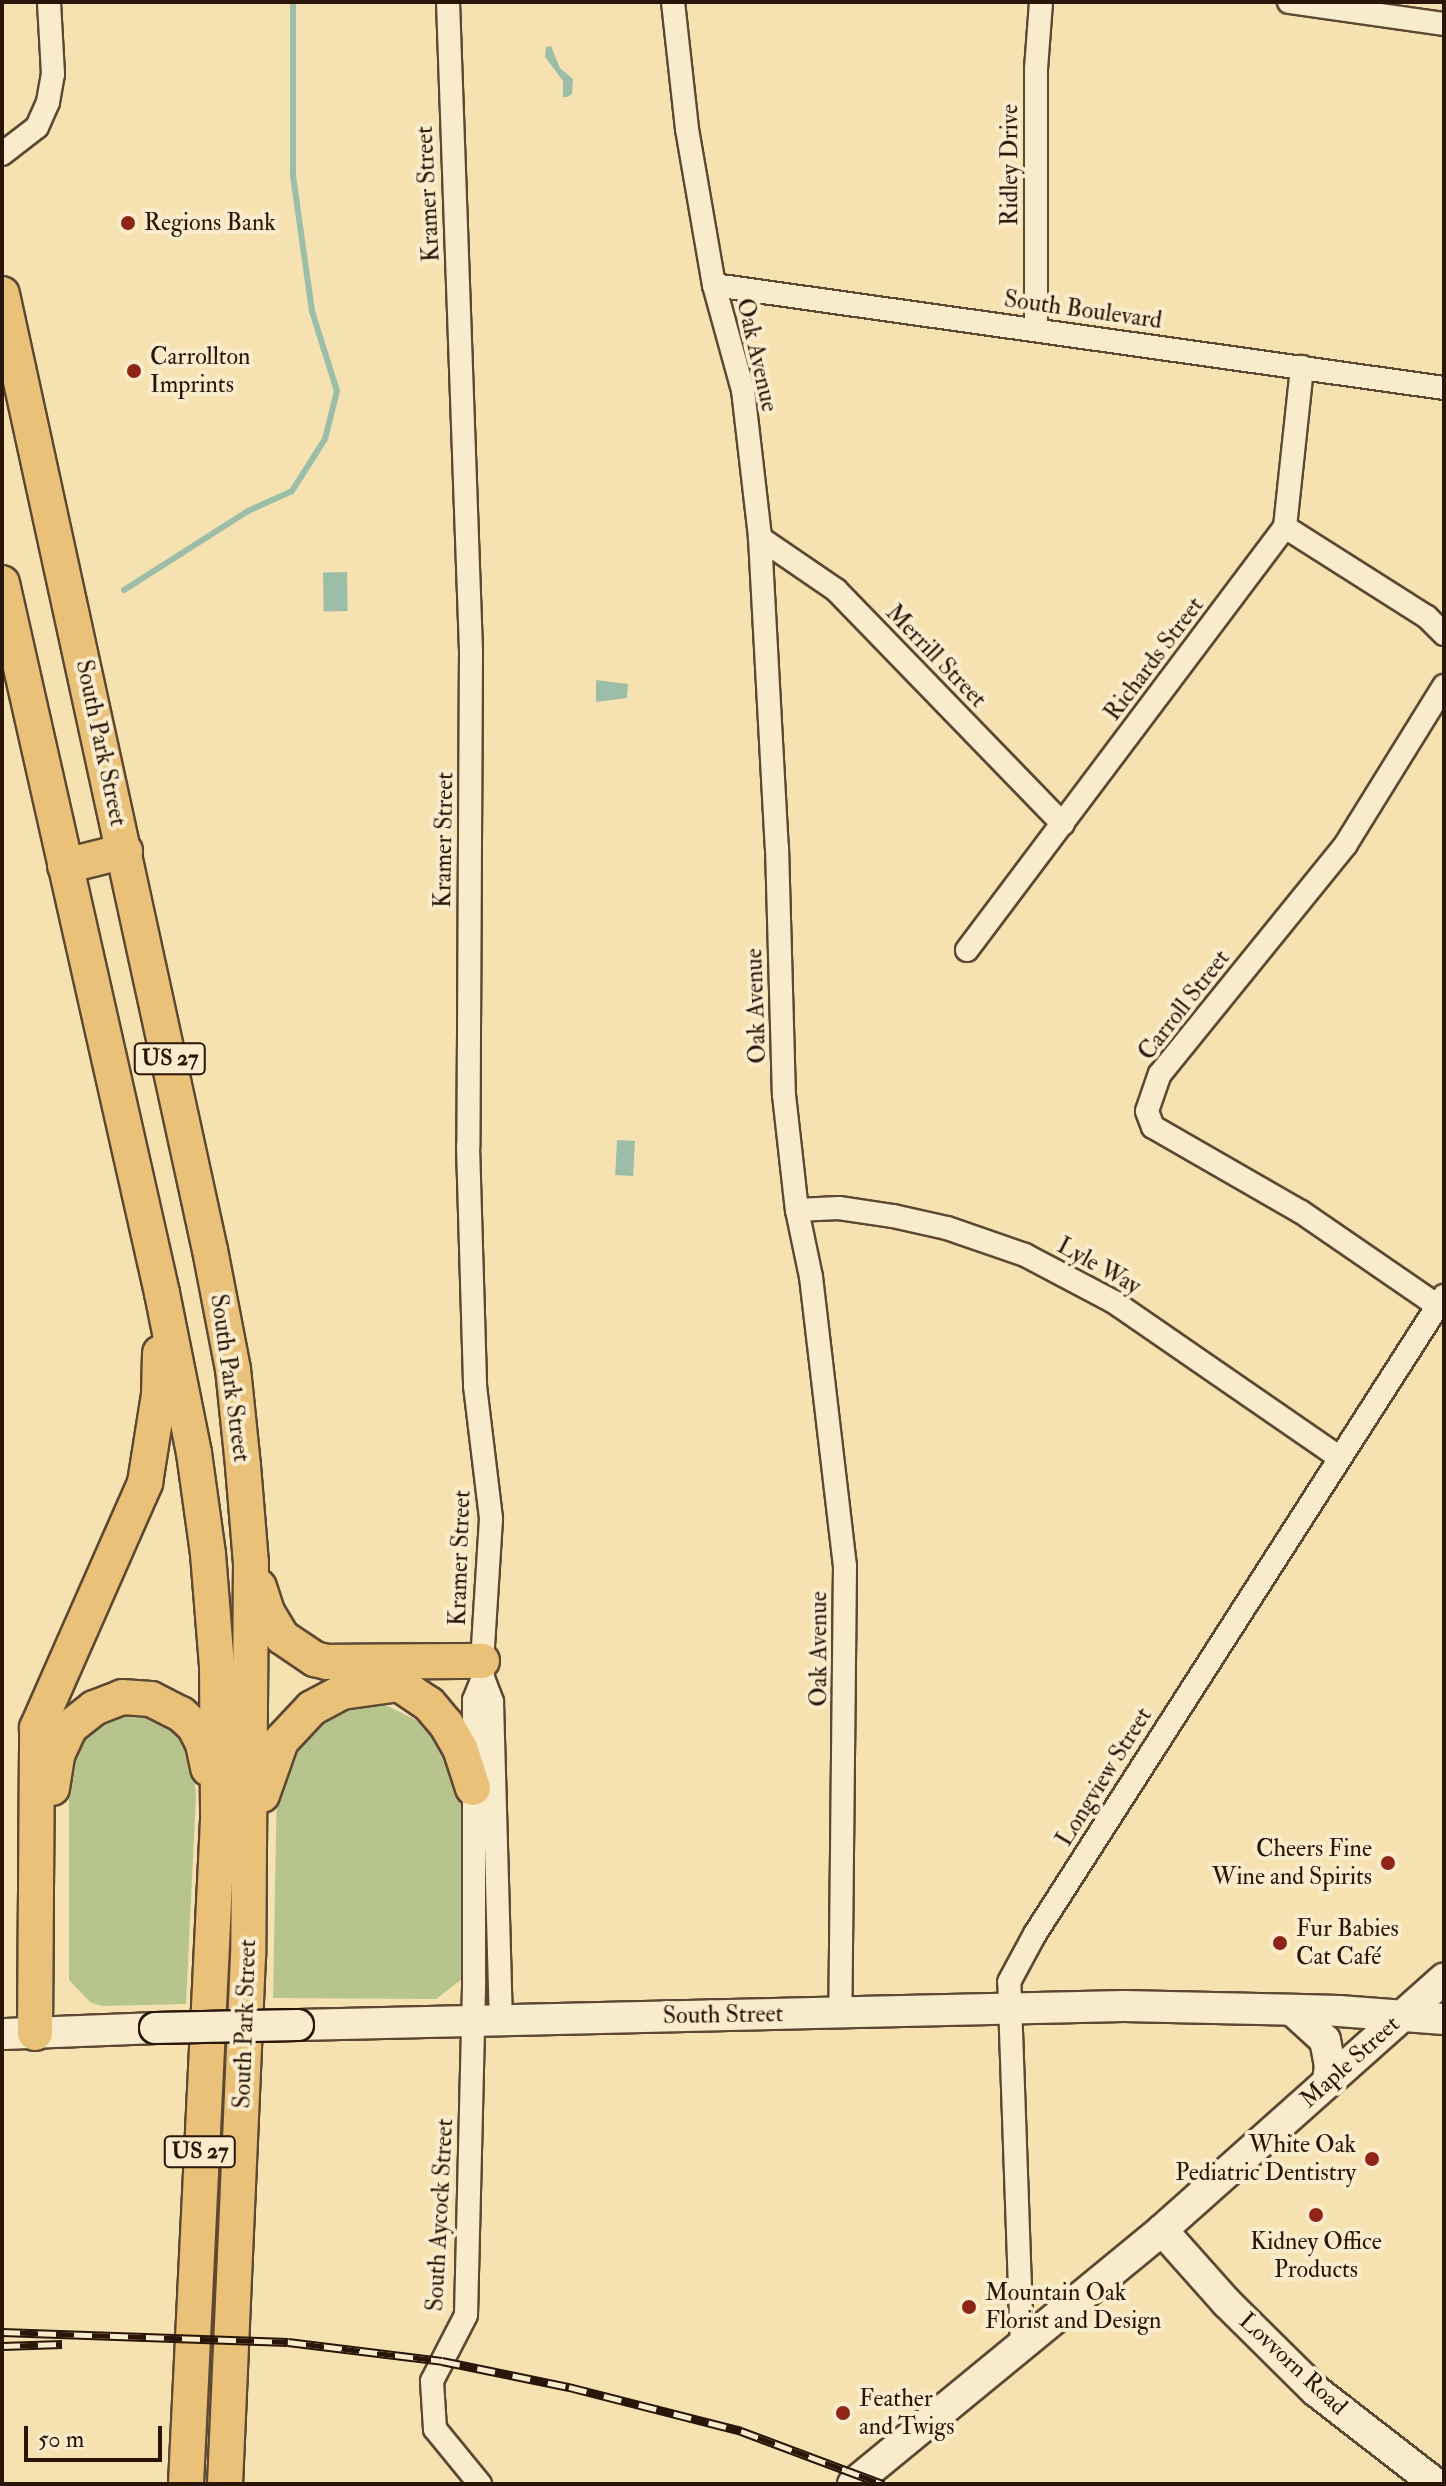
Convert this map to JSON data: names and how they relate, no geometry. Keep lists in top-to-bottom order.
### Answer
{
  "streets": {
    "main road": ["South Park Street", "US 27"],
    "street": [
      "Ridley Drive",
      "Kramer Street",
      "South Boulevard",
      "Oak Avenue",
      "Merrill Street",
      "Richards Street",
      "Carroll Street",
      "Lyle Way",
      "Longview Street",
      "South Street",
      "Maple Street",
      "South Aycock Street",
      "Lovvorn Road"
    ]
  },
  "crossings": [
    ["Ridley Drive", "South Boulevard"],
    ["Kramer Street", "South Street"],
    ["Kramer Street", "South Aycock Street"],
    ["South Boulevard", "Oak Avenue"],
    ["Oak Avenue", "Merrill Street"],
    ["Oak Avenue", "Lyle Way"],
    ["Oak Avenue", "South Street"],
    ["Merrill Street", "Richards Street"],
    ["Carroll Street", "Longview Street"],
    ["Lyle Way", "Longview Street"],
    ["Longview Street", "South Street"],
    ["Longview Street", "Maple Street"],
    ["South Street", "Maple Street"],
    ["South Street", "South Aycock Street"],
    ["Maple Street", "Lovvorn Road"]
  ],
  "places": [
    "Regions Bank",
    "Carrollton Imprints",
    "Cheers Fine Wine and Spirits",
    "Fur Babies Cat Café",
    "White Oak Pediatric Dentistry",
    "Kidney Office Products",
    "Mountain Oak Florist and Design",
    "Feather and Twigs"
  ],
  "scale_bar": "50 m"
}
